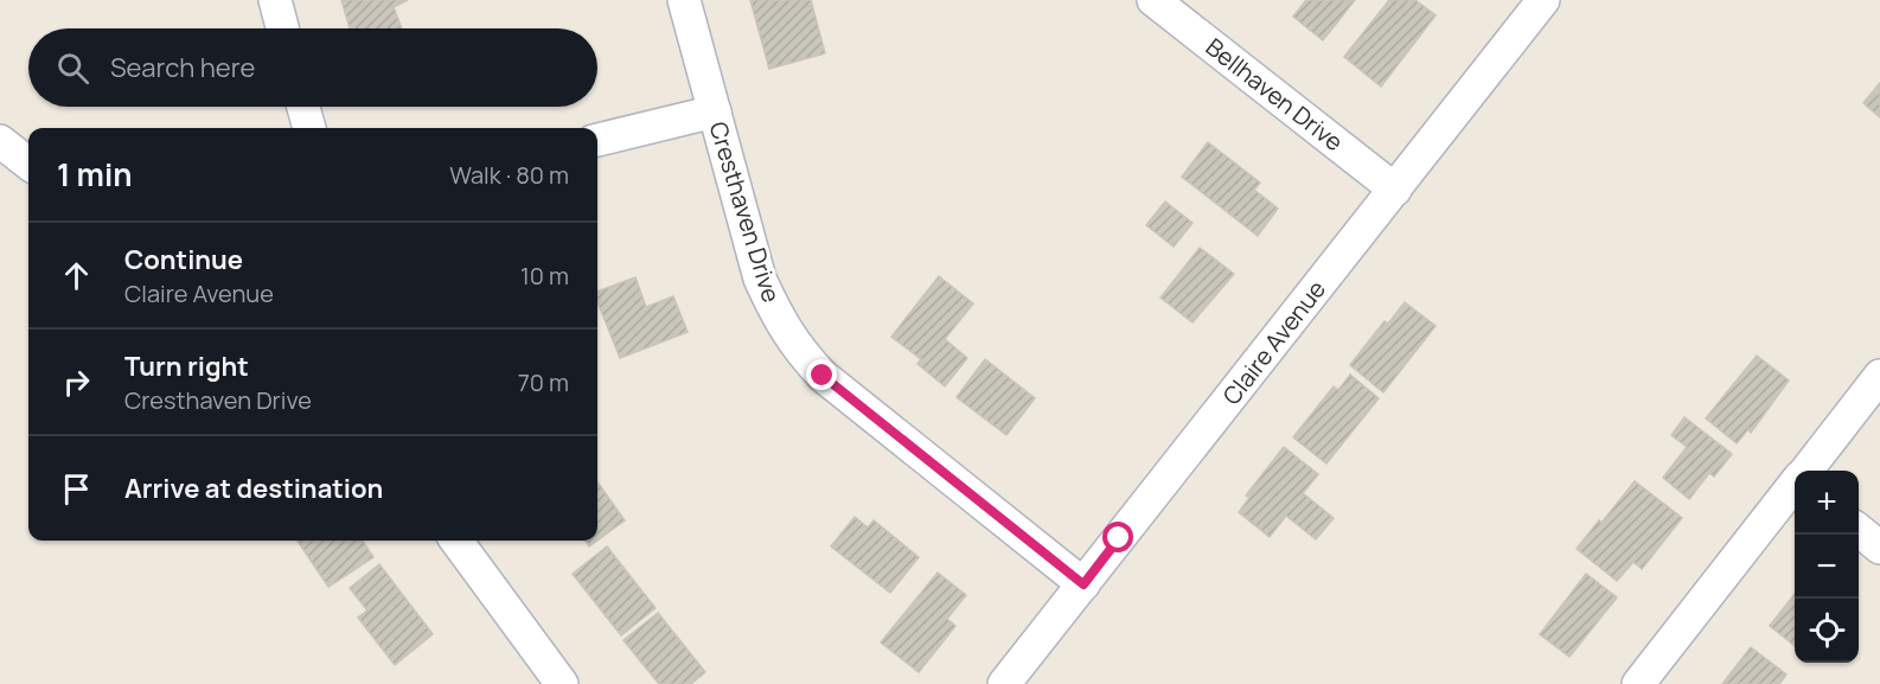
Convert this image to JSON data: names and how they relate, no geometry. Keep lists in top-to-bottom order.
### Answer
{
  "streets": {
    "street": ["Bellhaven Drive", "Cresthaven Drive", "Claire Avenue"]
  },
  "crossings": [
    ["Bellhaven Drive", "Claire Avenue"],
    ["Cresthaven Drive", "Claire Avenue"]
  ],
  "page": {
    "search": "Search here",
    "heading": ["1 min", "Walk · 80 m"],
    "list": [
      ["Continue", "Claire Avenue", "10 m"],
      ["Turn right", "Cresthaven Drive", "70 m"],
      "Arrive at destination"
    ],
    "map_buttons": ["+", "−"]
  }
}
